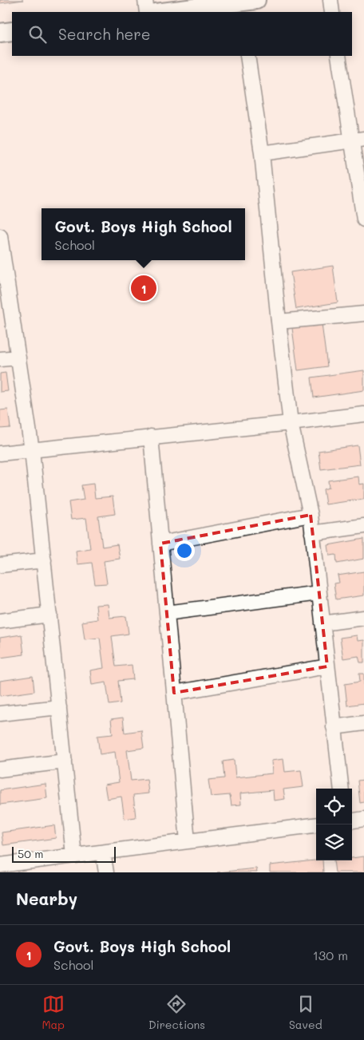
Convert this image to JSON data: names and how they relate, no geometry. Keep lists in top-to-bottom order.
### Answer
{
  "scale_bar": "50 m",
  "page": {
    "search": "Search here",
    "popup": ["Govt. Boys High School", "School"],
    "pins": "1",
    "scale": "50 m",
    "heading": "Nearby",
    "list": [
      {
        "mark": "1",
        "name": "Govt. Boys High School",
        "note": "School",
        "value": "130 m"
      }
    ],
    "nav": ["Map", "Directions", "Saved"]
  }
}
